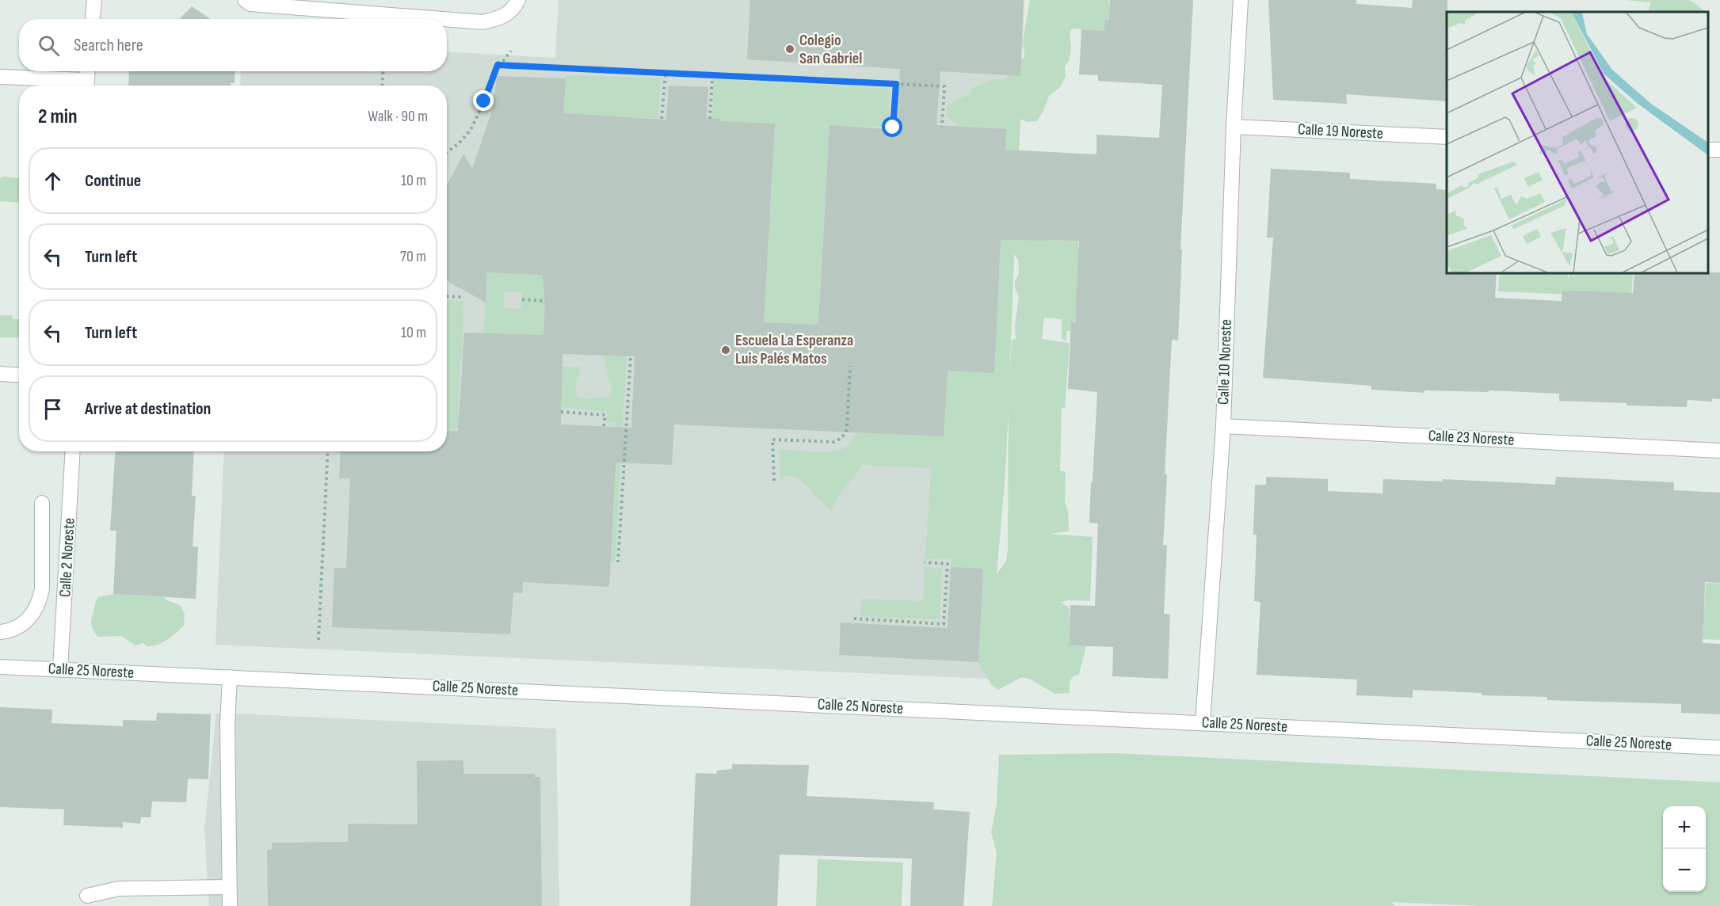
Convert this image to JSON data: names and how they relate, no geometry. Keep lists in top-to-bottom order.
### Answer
{
  "streets": {
    "street": [
      "Calle 19 Noreste",
      "Calle 10 Noreste",
      "Calle 23 Noreste",
      "Calle 2 Noreste",
      "Calle 25 Noreste"
    ]
  },
  "crossings": [
    ["Calle 19 Noreste", "Calle 10 Noreste"],
    ["Calle 10 Noreste", "Calle 23 Noreste"],
    ["Calle 10 Noreste", "Calle 25 Noreste"],
    ["Calle 2 Noreste", "Calle 25 Noreste"]
  ],
  "places": ["Colegio San Gabriel", "Escuela La Esperanza Luis Palés Matos"],
  "page": {
    "search": "Search here",
    "heading": ["2 min", "Walk · 90 m"],
    "list": [
      ["Continue", "10 m"],
      ["Turn left", "70 m"],
      ["Turn left", "10 m"],
      "Arrive at destination"
    ],
    "map_buttons": ["+", "−"]
  }
}
